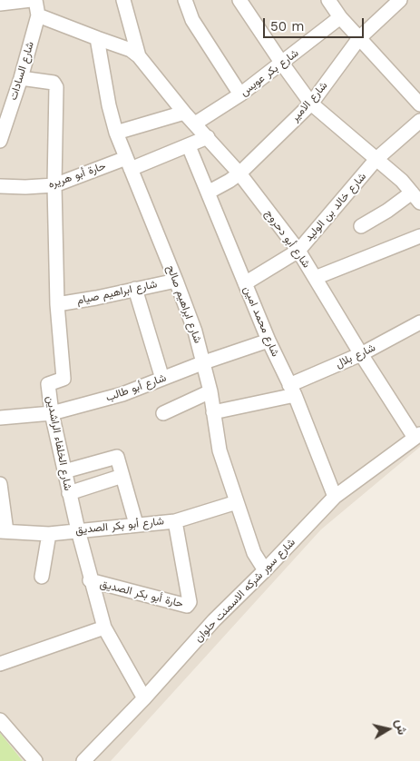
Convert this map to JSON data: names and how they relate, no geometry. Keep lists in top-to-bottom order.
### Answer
{
  "streets": {
    "street": [
      "شارع السادات",
      "شارع بكر عويس",
      "شارع الامير",
      "حارة أبو هريره",
      "شارع خالد بن الوليد",
      "شارع أبو دحروج",
      "شارع ابراهيم صيام",
      "شارع ابراهيم صالح",
      "شارع محمد امين",
      "شارع بلال",
      "شارع أبو طالب",
      "شارع الخلفاء الراشدين",
      "شارع أبو بكر الصديق",
      "شارع سور شركه الاسمنت حلوان",
      "حارة أبو بكر الصديق"
    ]
  },
  "crossings": [
    ["شارع السادات", "شارع أبو دحروج"],
    ["شارع السادات", "شارع الخلفاء الراشدين"],
    ["شارع بكر عويس", "شارع أبو دحروج"],
    ["شارع الامير", "شارع أبو دحروج"],
    ["شارع الامير", "شارع محمد امين"],
    ["حارة أبو هريره", "شارع أبو دحروج"],
    ["حارة أبو هريره", "شارع ابراهيم صالح"],
    ["حارة أبو هريره", "شارع محمد امين"],
    ["حارة أبو هريره", "شارع الخلفاء الراشدين"],
    ["شارع خالد بن الوليد", "شارع أبو دحروج"],
    ["شارع خالد بن الوليد", "شارع محمد امين"],
    ["شارع أبو دحروج", "شارع ابراهيم صالح"],
    ["شارع أبو دحروج", "شارع بلال"],
    ["شارع أبو دحروج", "شارع سور شركه الاسمنت حلوان"],
    ["شارع ابراهيم صيام", "شارع ابراهيم صالح"],
    ["شارع ابراهيم صيام", "شارع الخلفاء الراشدين"],
    ["شارع ابراهيم صالح", "شارع بلال"],
    ["شارع ابراهيم صالح", "شارع أبو طالب"],
    ["شارع ابراهيم صالح", "شارع أبو بكر الصديق"],
    ["شارع ابراهيم صالح", "شارع سور شركه الاسمنت حلوان"],
    ["شارع محمد امين", "شارع بلال"],
    ["شارع محمد امين", "شارع أبو طالب"],
    ["شارع محمد امين", "شارع سور شركه الاسمنت حلوان"],
    ["شارع أبو طالب", "شارع الخلفاء الراشدين"],
    ["شارع الخلفاء الراشدين", "شارع أبو بكر الصديق"],
    ["شارع الخلفاء الراشدين", "شارع سور شركه الاسمنت حلوان"],
    ["شارع الخلفاء الراشدين", "حارة أبو بكر الصديق"],
    ["شارع أبو بكر الصديق", "حارة أبو بكر الصديق"]
  ],
  "scale_bar": "50 m",
  "north": "right"
}
